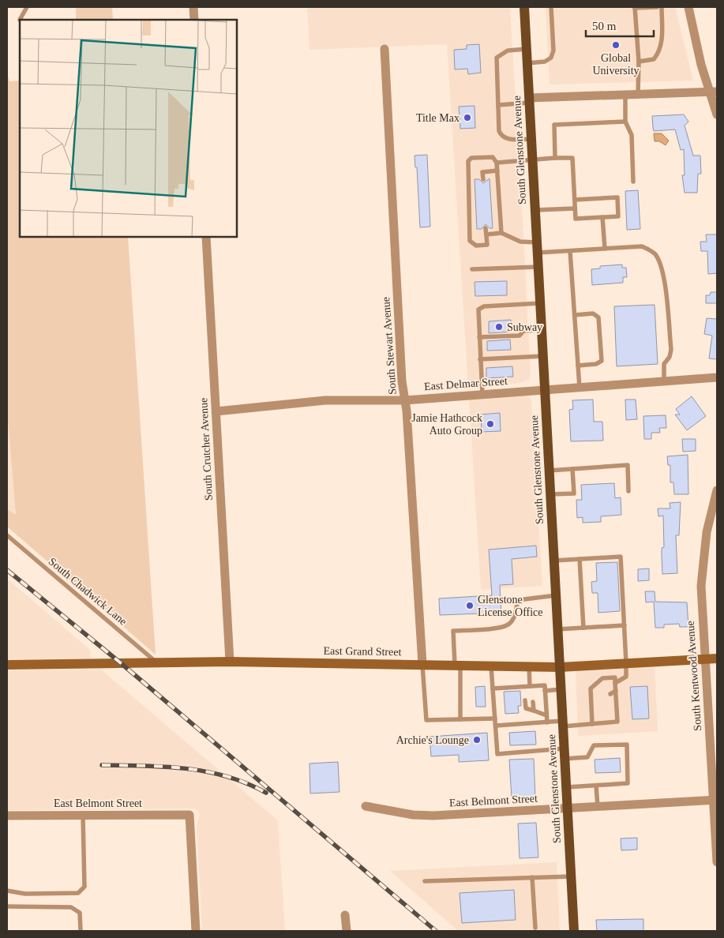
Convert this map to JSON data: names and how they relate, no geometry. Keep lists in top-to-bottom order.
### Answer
{
  "streets": {
    "main road": ["South Glenstone Avenue", "East Grand Street"],
    "street": [
      "South Stewart Avenue",
      "East Delmar Street",
      "South Crutcher Avenue",
      "South Kentwood Avenue",
      "East Belmont Street"
    ],
    "lane": ["South Chadwick Lane"]
  },
  "crossings": [
    ["South Glenstone Avenue", "East Delmar Street"],
    ["South Glenstone Avenue", "East Grand Street"],
    ["South Glenstone Avenue", "East Belmont Street"],
    ["South Stewart Avenue", "East Delmar Street"],
    ["South Stewart Avenue", "East Grand Street"],
    ["East Delmar Street", "South Crutcher Avenue"],
    ["South Crutcher Avenue", "East Grand Street"],
    ["South Chadwick Lane", "East Grand Street"],
    ["East Grand Street", "South Kentwood Avenue"],
    ["South Kentwood Avenue", "East Belmont Street"]
  ],
  "places": [
    "Global University",
    "Title Max",
    "Subway",
    "Jamie Hathcock Auto Group",
    "Glenstone License Office",
    "Archie's Lounge"
  ],
  "scale_bar": "50 m"
}
